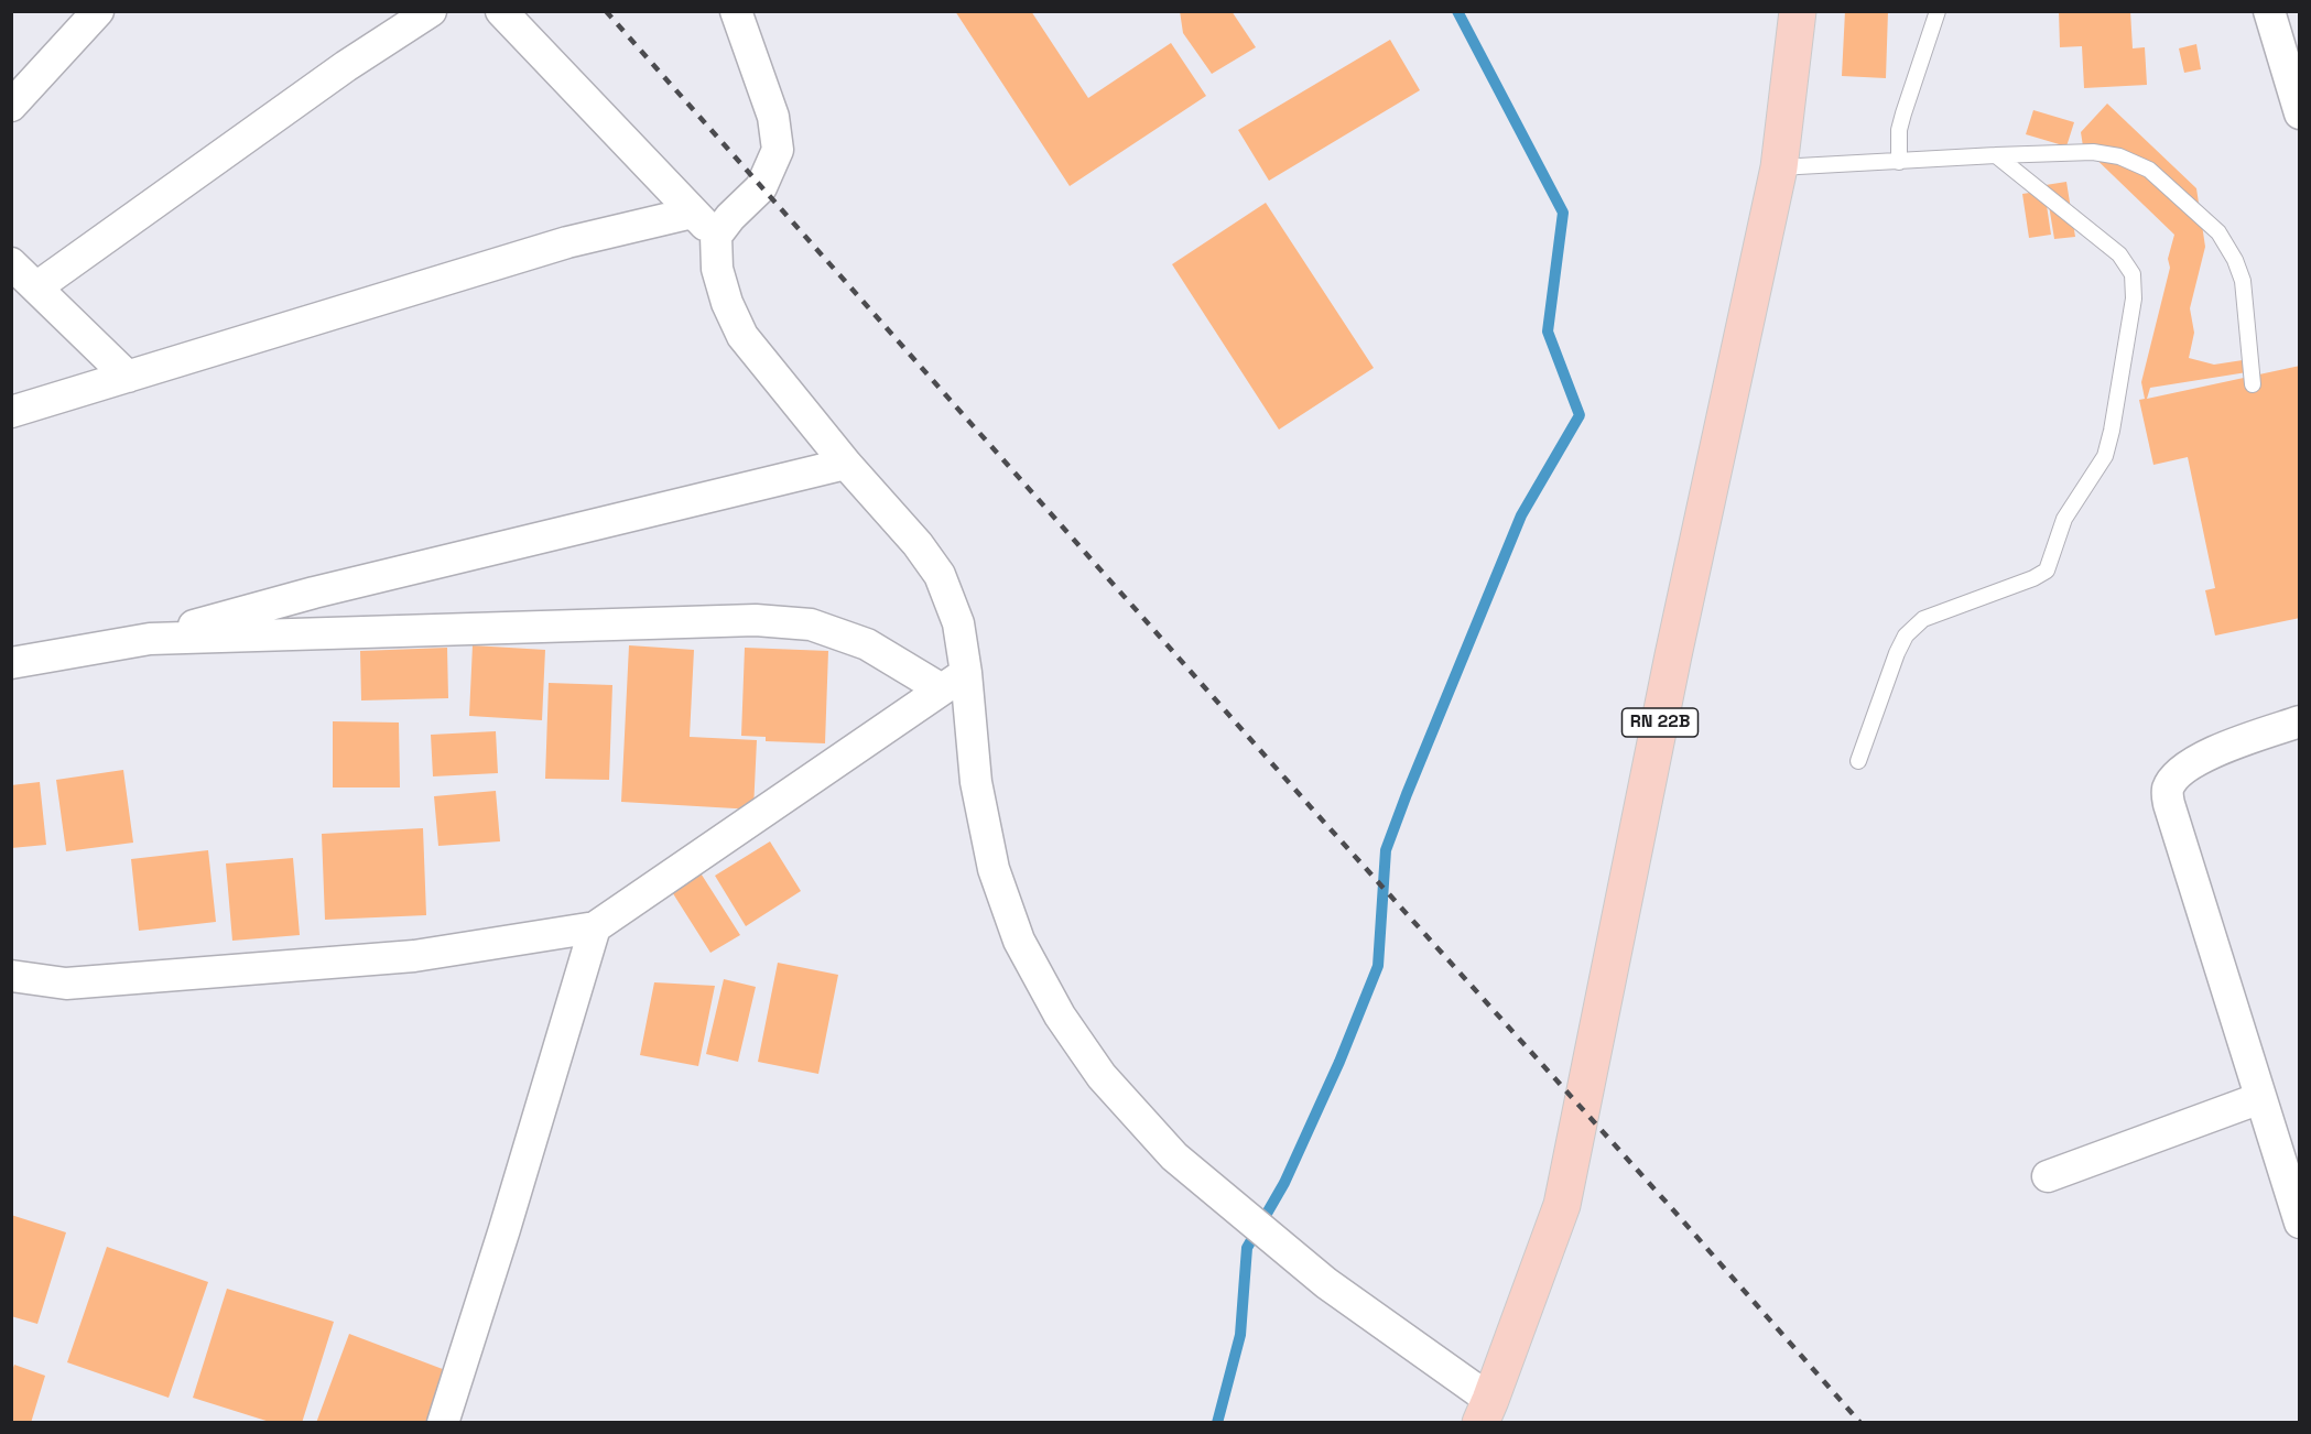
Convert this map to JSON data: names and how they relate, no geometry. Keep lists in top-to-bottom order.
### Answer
{
  "streets": {
    "main road": ["RN 22B"]
  }
}
